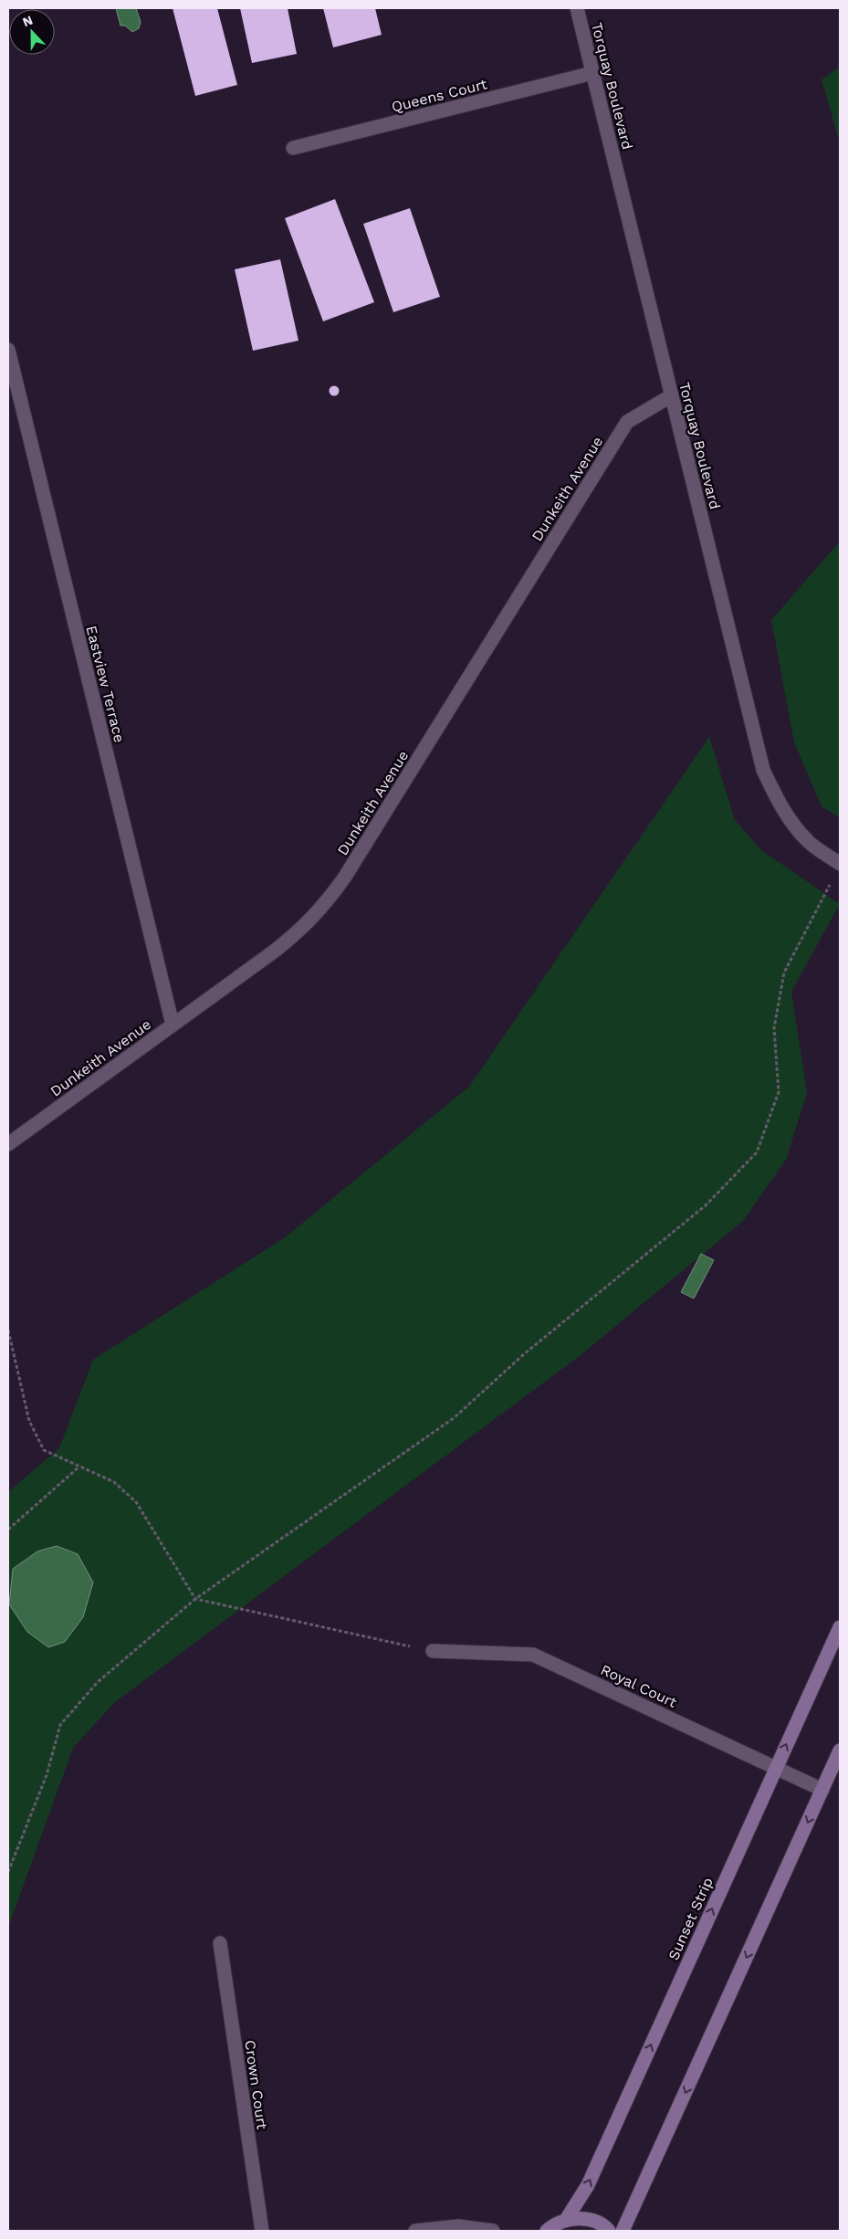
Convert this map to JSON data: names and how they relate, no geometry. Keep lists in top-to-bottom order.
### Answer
{
  "streets": {
    "street": [
      "Torquay Boulevard",
      "Queens Court",
      "Dunkeith Avenue",
      "Eastview Terrace",
      "Royal Court",
      "Sunset Strip",
      "Crown Court"
    ]
  },
  "crossings": [
    ["Torquay Boulevard", "Queens Court"],
    ["Torquay Boulevard", "Dunkeith Avenue"],
    ["Dunkeith Avenue", "Eastview Terrace"],
    ["Royal Court", "Sunset Strip"]
  ],
  "north": "top"
}
